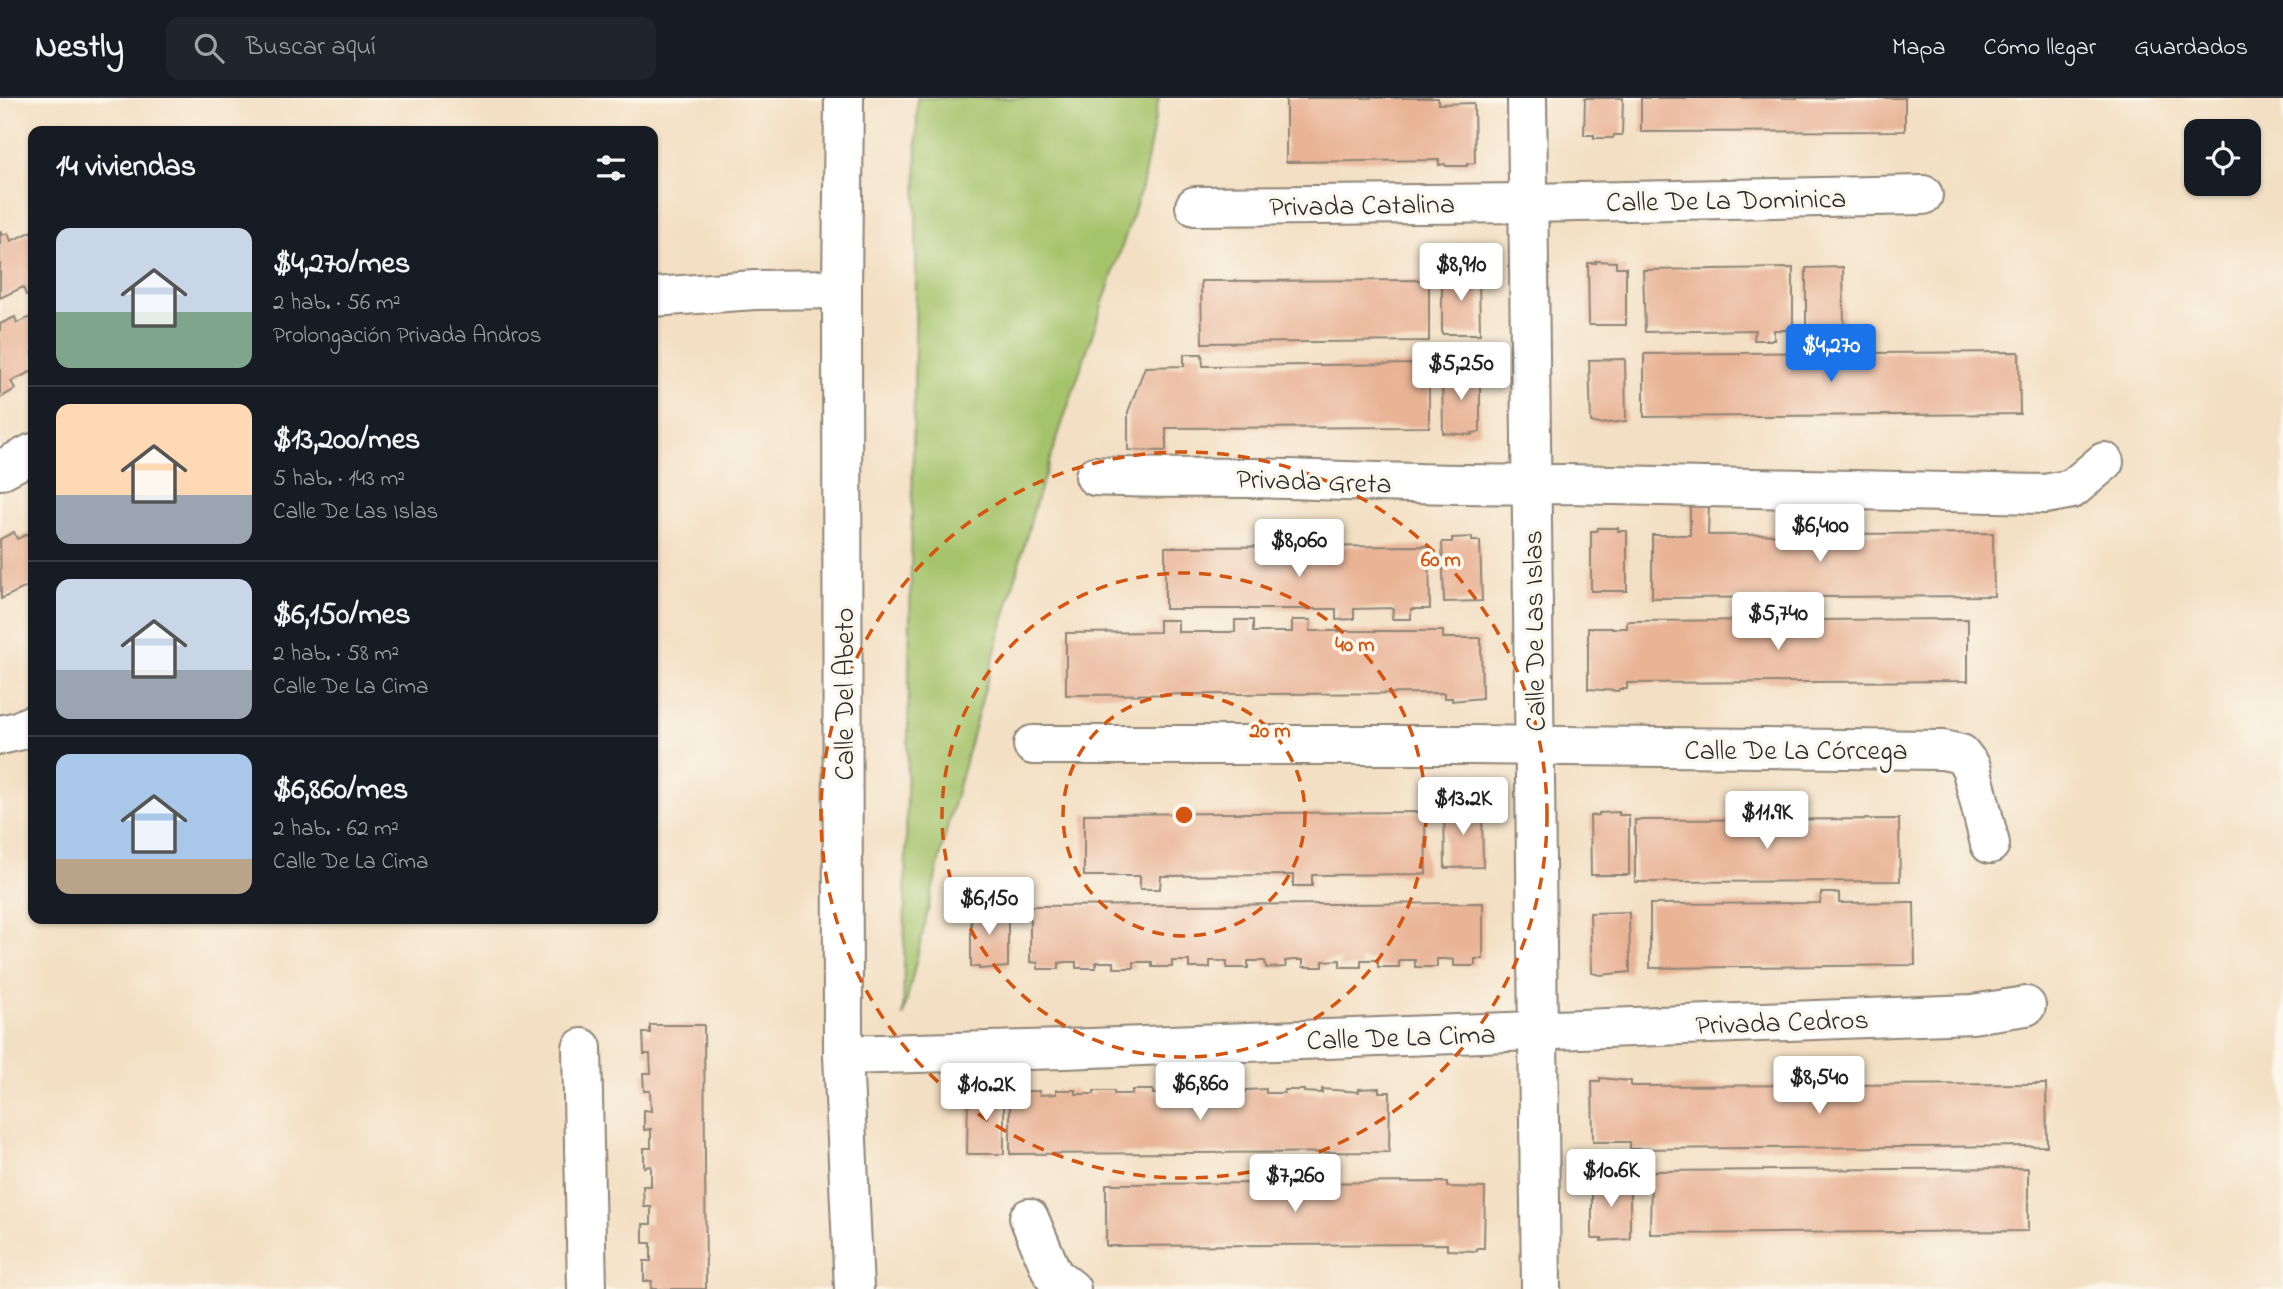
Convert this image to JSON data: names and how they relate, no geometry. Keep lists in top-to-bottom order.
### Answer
{
  "streets": {
    "street": [
      "Calle De La Dominica",
      "Privada Catalina",
      "Privada Greta",
      "Calle De Las Islas",
      "Calle Del Abeto",
      "Calle De La Córcega",
      "Privada Cedros",
      "Calle De La Cima"
    ]
  },
  "crossings": [
    ["Calle De La Dominica", "Privada Catalina"],
    ["Calle De La Dominica", "Calle De Las Islas"],
    ["Privada Catalina", "Calle De Las Islas"],
    ["Privada Greta", "Calle De Las Islas"],
    ["Calle De Las Islas", "Calle De La Córcega"],
    ["Calle De Las Islas", "Privada Cedros"],
    ["Calle De Las Islas", "Calle De La Cima"],
    ["Calle Del Abeto", "Calle De La Cima"],
    ["Privada Cedros", "Calle De La Cima"]
  ],
  "page": {
    "header": "Nestly",
    "search": "Buscar aquí",
    "nav": ["Mapa", "Cómo llegar", "Guardados"],
    "heading": "14 viviendas",
    "list": [
      {
        "name": "$4,270/mes",
        "note": "2 hab. · 56 m² · Prolongación Privada Andros"
      },
      {
        "name": "$13,200/mes",
        "note": "5 hab. · 143 m² · Calle De Las Islas"
      },
      {
        "name": "$6,150/mes",
        "note": "2 hab. · 58 m² · Calle De La Cima"
      },
      {
        "name": "$6,860/mes",
        "note": "2 hab. · 62 m² · Calle De La Cima"
      }
    ],
    "price": [
      "$8,910",
      "$4,270",
      "$5,250",
      "$6,400",
      "$8,060",
      "$5,740",
      "$13.2K",
      "$11.9K",
      "$6,150",
      "$8,540",
      "$6,860",
      "$10.2K",
      "$10.6K",
      "$7,260"
    ]
  },
  "rings": ["60 m", "40 m", "20 m"]
}
